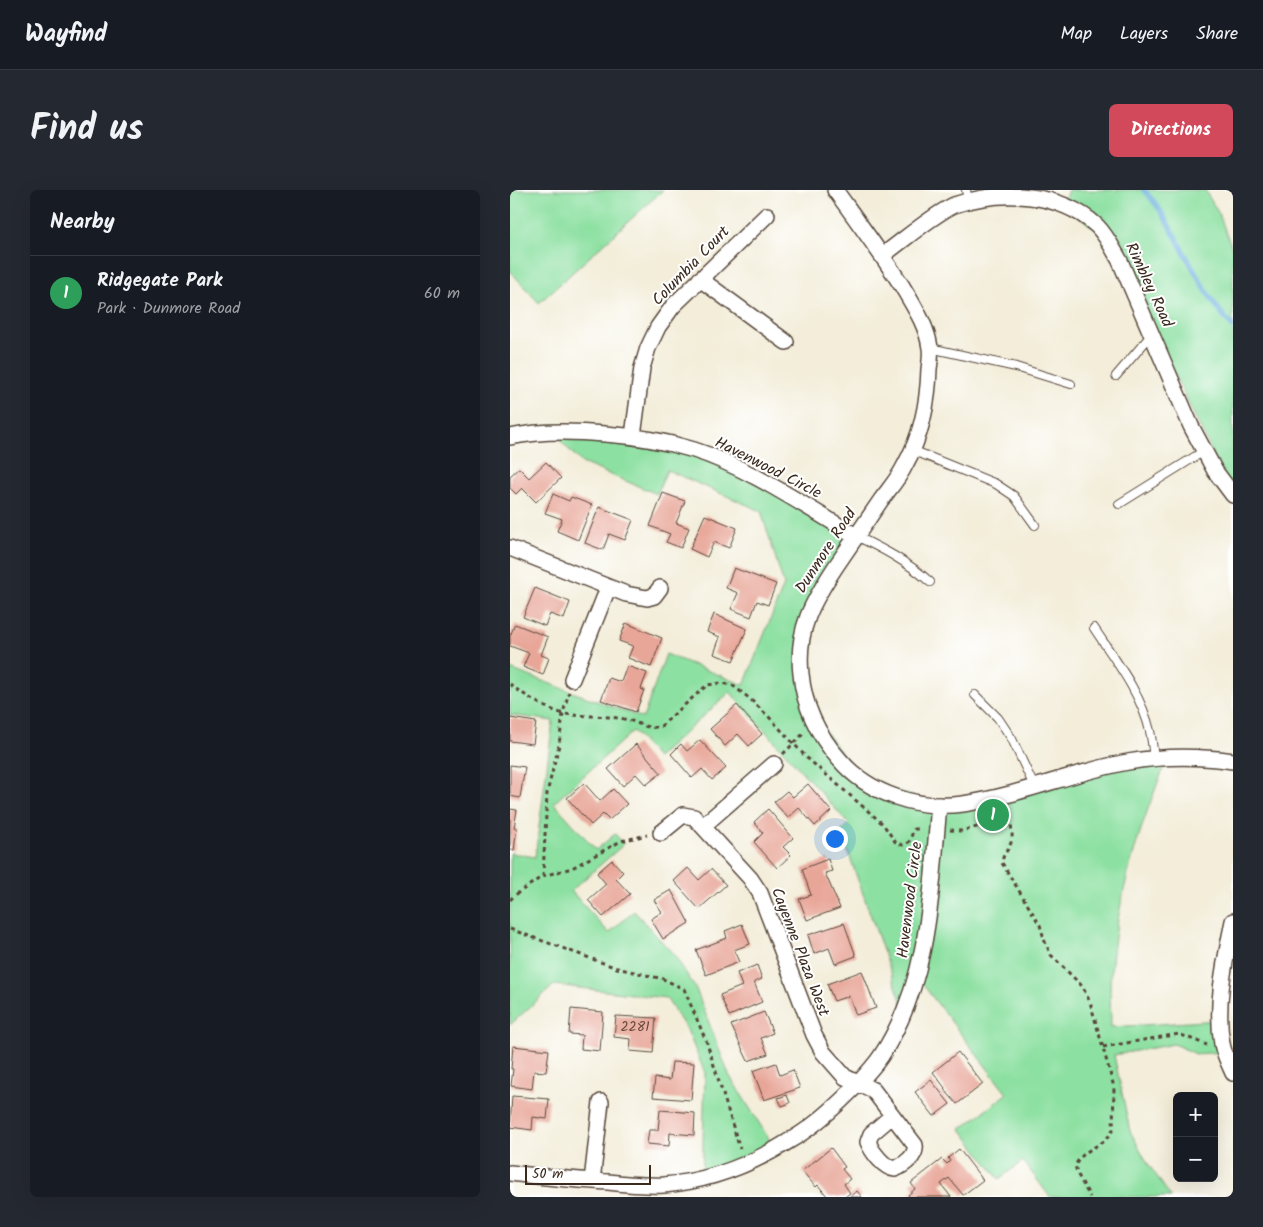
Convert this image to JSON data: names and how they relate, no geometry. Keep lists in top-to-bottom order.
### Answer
{
  "streets": {
    "street": [
      "Columbia Court",
      "Rimbley Road",
      "Havenwood Circle",
      "Dunmore Road",
      "Cayenne Plaza West"
    ]
  },
  "crossings": [
    ["Columbia Court", "Havenwood Circle"],
    ["Rimbley Road", "Dunmore Road"],
    ["Havenwood Circle", "Dunmore Road"],
    ["Havenwood Circle", "Cayenne Plaza West"]
  ],
  "house_numbers": ["2281"],
  "scale_bar": "50 m",
  "page": {
    "header": "Wayfind",
    "nav": ["Map", "Layers", "Share"],
    "title": "Find us",
    "buttons": "Directions",
    "heading": "Nearby",
    "list": [
      {
        "mark": "1",
        "name": "Ridgegate Park",
        "note": "Park · Dunmore Road",
        "value": "60 m"
      }
    ],
    "pins": "1",
    "map_buttons": ["+", "−"],
    "scale": "50 m"
  }
}
